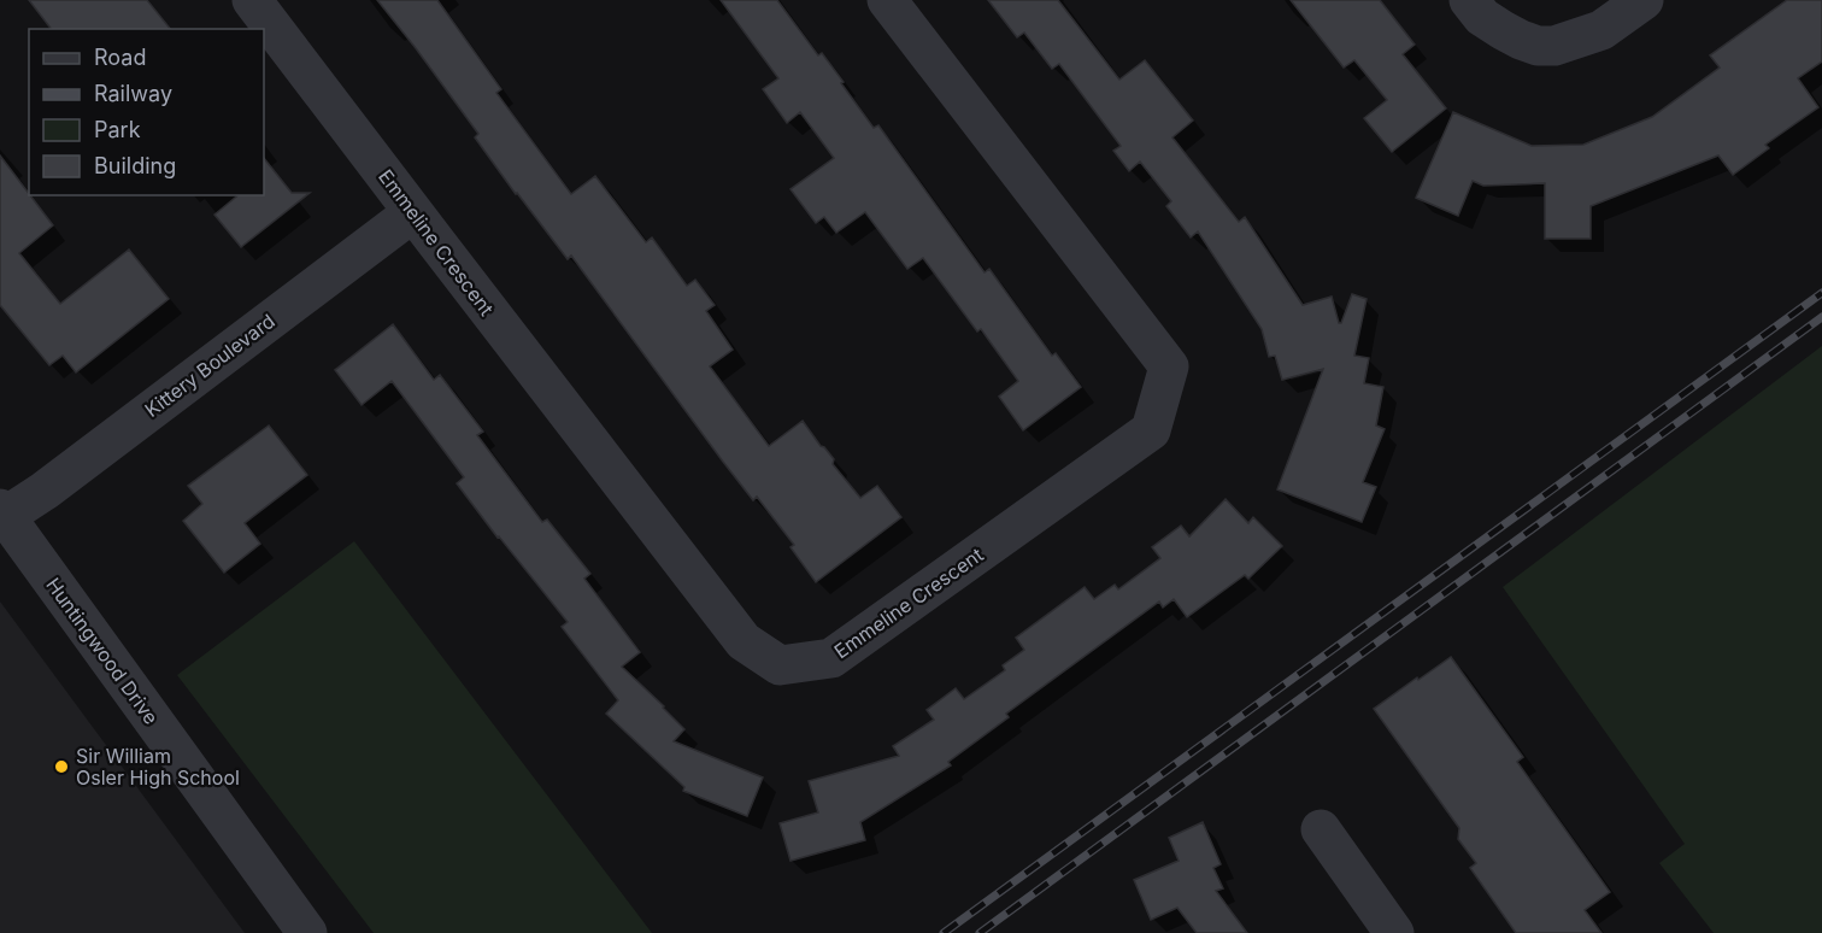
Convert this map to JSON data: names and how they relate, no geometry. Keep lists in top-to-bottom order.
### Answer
{
  "streets": {
    "street": ["Emmeline Crescent", "Kittery Boulevard", "Huntingwood Drive"]
  },
  "crossings": [
    ["Emmeline Crescent", "Kittery Boulevard"],
    ["Kittery Boulevard", "Huntingwood Drive"]
  ],
  "places": ["Sir William Osler High School"],
  "legend": [
    "Road",
    "Railway",
    "Park",
    "Building"
  ]
}
